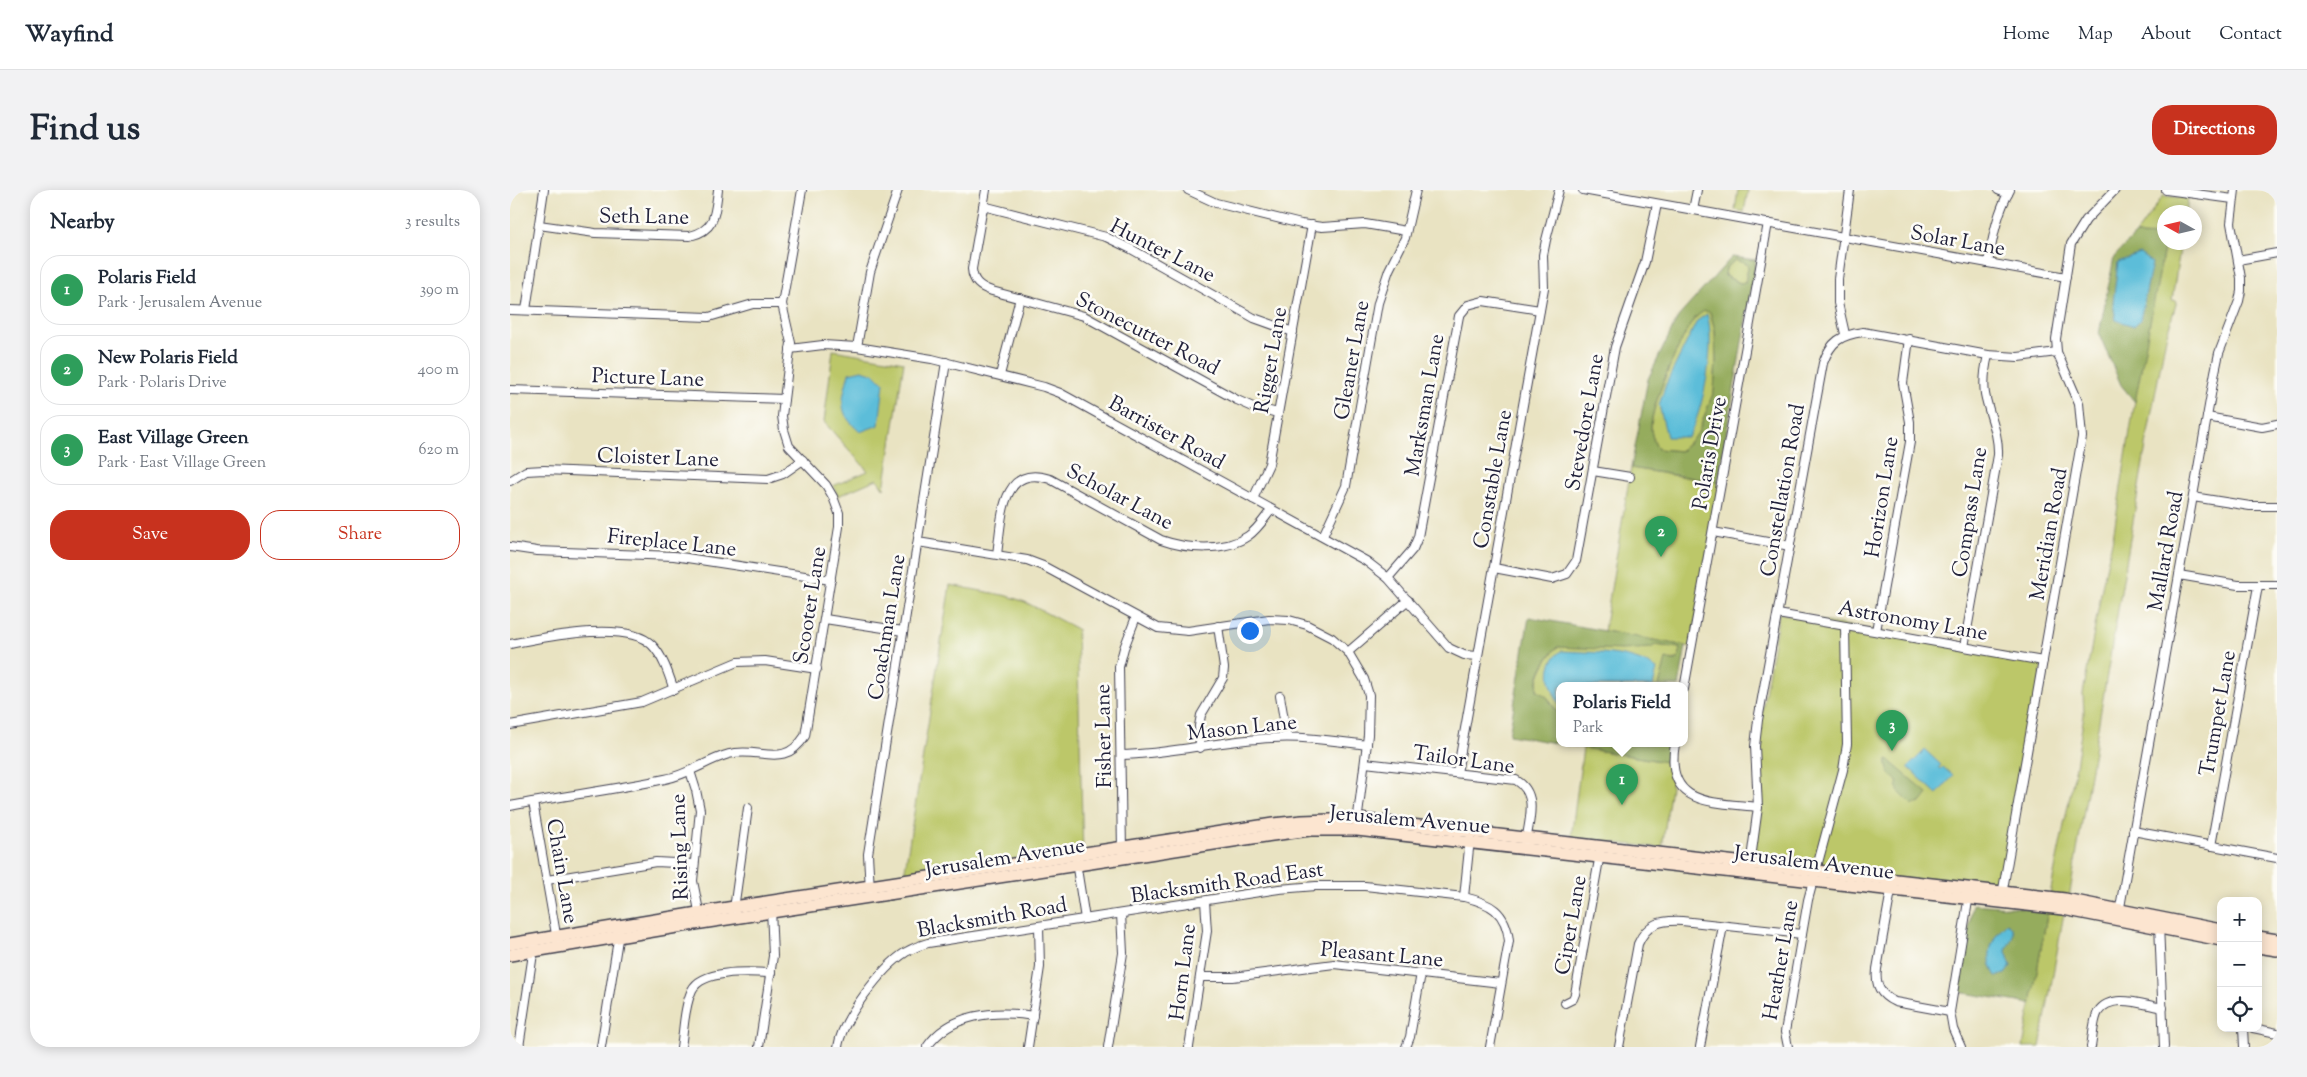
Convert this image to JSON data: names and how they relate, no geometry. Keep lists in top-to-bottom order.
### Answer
{
  "streets": {
    "main road": ["Jerusalem Avenue"],
    "street": [
      "Seth Lane",
      "Solar Lane",
      "Hunter Lane",
      "Stonecutter Road",
      "Rigger Lane",
      "Gleaner Lane",
      "Picture Lane",
      "Marksman Lane",
      "Stevedore Lane",
      "Barrister Road",
      "Polaris Drive",
      "Cloister Lane",
      "Constable Lane",
      "Constellation Road",
      "Scholar Lane",
      "Horizon Lane",
      "Compass Lane",
      "Meridian Road",
      "Fireplace Lane",
      "Mallard Road",
      "Scooter Lane",
      "Astronomy Lane",
      "Coachman Lane",
      "Trumpet Lane",
      "Mason Lane",
      "Fisher Lane",
      "Tailor Lane",
      "Rising Lane",
      "Chain Lane",
      "Blacksmith Road East",
      "Blacksmith Road",
      "Ciper Lane",
      "Pleasant Lane",
      "Heather Lane",
      "Horn Lane"
    ]
  },
  "crossings": [
    ["Solar Lane", "Stevedore Lane"],
    ["Solar Lane", "Polaris Drive"],
    ["Solar Lane", "Meridian Road"],
    ["Hunter Lane", "Stonecutter Road"],
    ["Hunter Lane", "Rigger Lane"],
    ["Stonecutter Road", "Rigger Lane"],
    ["Rigger Lane", "Barrister Road"],
    ["Gleaner Lane", "Barrister Road"],
    ["Picture Lane", "Scooter Lane"],
    ["Marksman Lane", "Barrister Road"],
    ["Marksman Lane", "Constable Lane"],
    ["Stevedore Lane", "Constable Lane"],
    ["Barrister Road", "Constable Lane"],
    ["Barrister Road", "Scholar Lane"],
    ["Barrister Road", "Scooter Lane"],
    ["Barrister Road", "Coachman Lane"],
    ["Cloister Lane", "Scooter Lane"],
    ["Constable Lane", "Tailor Lane"],
    ["Constellation Road", "Astronomy Lane"],
    ["Constellation Road", "Jerusalem Avenue"],
    ["Horizon Lane", "Astronomy Lane"],
    ["Compass Lane", "Astronomy Lane"],
    ["Meridian Road", "Astronomy Lane"],
    ["Meridian Road", "Jerusalem Avenue"],
    ["Fireplace Lane", "Scooter Lane"],
    ["Mallard Road", "Jerusalem Avenue"],
    ["Scooter Lane", "Rising Lane"],
    ["Scooter Lane", "Chain Lane"],
    ["Astronomy Lane", "Heather Lane"],
    ["Coachman Lane", "Jerusalem Avenue"],
    ["Mason Lane", "Fisher Lane"],
    ["Fisher Lane", "Jerusalem Avenue"],
    ["Tailor Lane", "Jerusalem Avenue"],
    ["Jerusalem Avenue", "Rising Lane"],
    ["Jerusalem Avenue", "Chain Lane"],
    ["Jerusalem Avenue", "Ciper Lane"],
    ["Jerusalem Avenue", "Heather Lane"],
    ["Blacksmith Road East", "Blacksmith Road"],
    ["Blacksmith Road East", "Horn Lane"],
    ["Pleasant Lane", "Horn Lane"]
  ],
  "north": "left",
  "page": {
    "header": "Wayfind",
    "nav": [
      "Home",
      "Map",
      "About",
      "Contact"
    ],
    "title": "Find us",
    "buttons": [
      "Directions",
      ["Save", "Share"]
    ],
    "heading": ["Nearby", "3 results"],
    "list": [
      {
        "mark": "1",
        "name": "Polaris Field",
        "note": "Park · Jerusalem Avenue",
        "value": "390 m"
      },
      {
        "mark": "2",
        "name": "New Polaris Field",
        "note": "Park · Polaris Drive",
        "value": "400 m"
      },
      {
        "mark": "3",
        "name": "East Village Green",
        "note": "Park · East Village Green",
        "value": "620 m"
      }
    ],
    "pins": ["2", "3", "1"],
    "popup": ["Polaris Field", "Park"],
    "map_buttons": ["+", "−"]
  }
}
